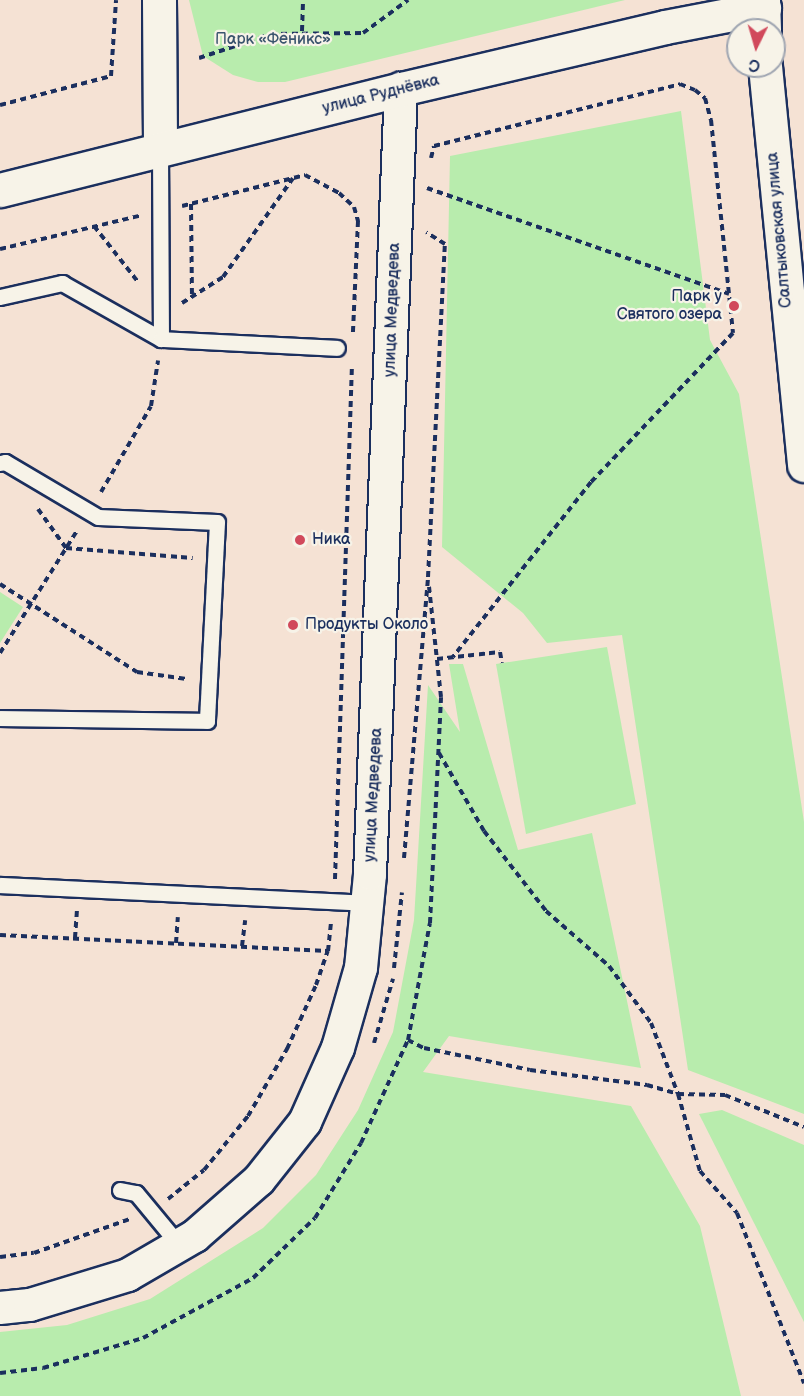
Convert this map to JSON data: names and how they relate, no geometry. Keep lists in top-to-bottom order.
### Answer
{
  "streets": {
    "street": ["улица Руднёвка", "Салтыковская улица", "улица Медведева"]
  },
  "crossings": [
    ["улица Руднёвка", "улица Медведева"]
  ],
  "parks": ["Парк «Феникс»"],
  "places": ["Парк у Святого озера", "Ника", "Продукты Около"],
  "north": "bottom"
}
